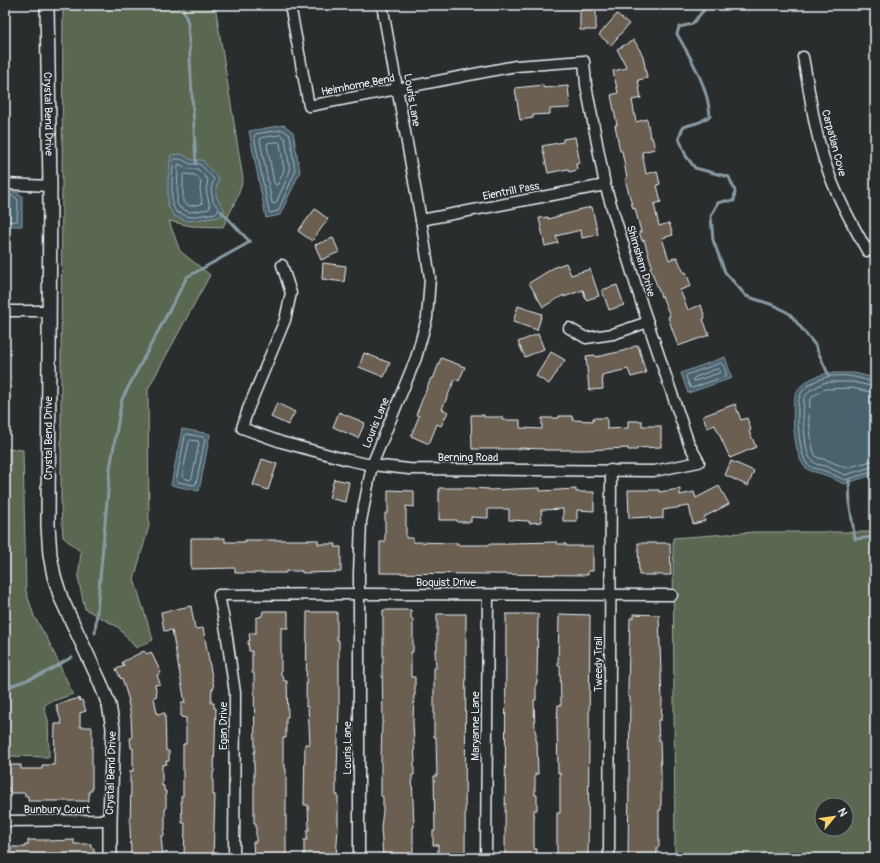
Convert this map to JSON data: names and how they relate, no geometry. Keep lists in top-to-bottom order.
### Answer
{
  "streets": {
    "street": [
      "Heimhome Bend",
      "Louris Lane",
      "Crystal Bend Drive",
      "Carpatian Cove",
      "Eientrill Pass",
      "Shimsham Drive",
      "Berning Road",
      "Boquist Drive",
      "Tweedy Trail",
      "Egan Drive",
      "Maryanne Lane",
      "Bunbury Court"
    ]
  },
  "crossings": [
    ["Heimhome Bend", "Louris Lane"],
    ["Heimhome Bend", "Shimsham Drive"],
    ["Louris Lane", "Eientrill Pass"],
    ["Louris Lane", "Berning Road"],
    ["Louris Lane", "Boquist Drive"],
    ["Crystal Bend Drive", "Bunbury Court"],
    ["Eientrill Pass", "Shimsham Drive"],
    ["Shimsham Drive", "Berning Road"],
    ["Berning Road", "Tweedy Trail"],
    ["Boquist Drive", "Tweedy Trail"],
    ["Boquist Drive", "Egan Drive"],
    ["Boquist Drive", "Maryanne Lane"]
  ],
  "north": "top right"
}
